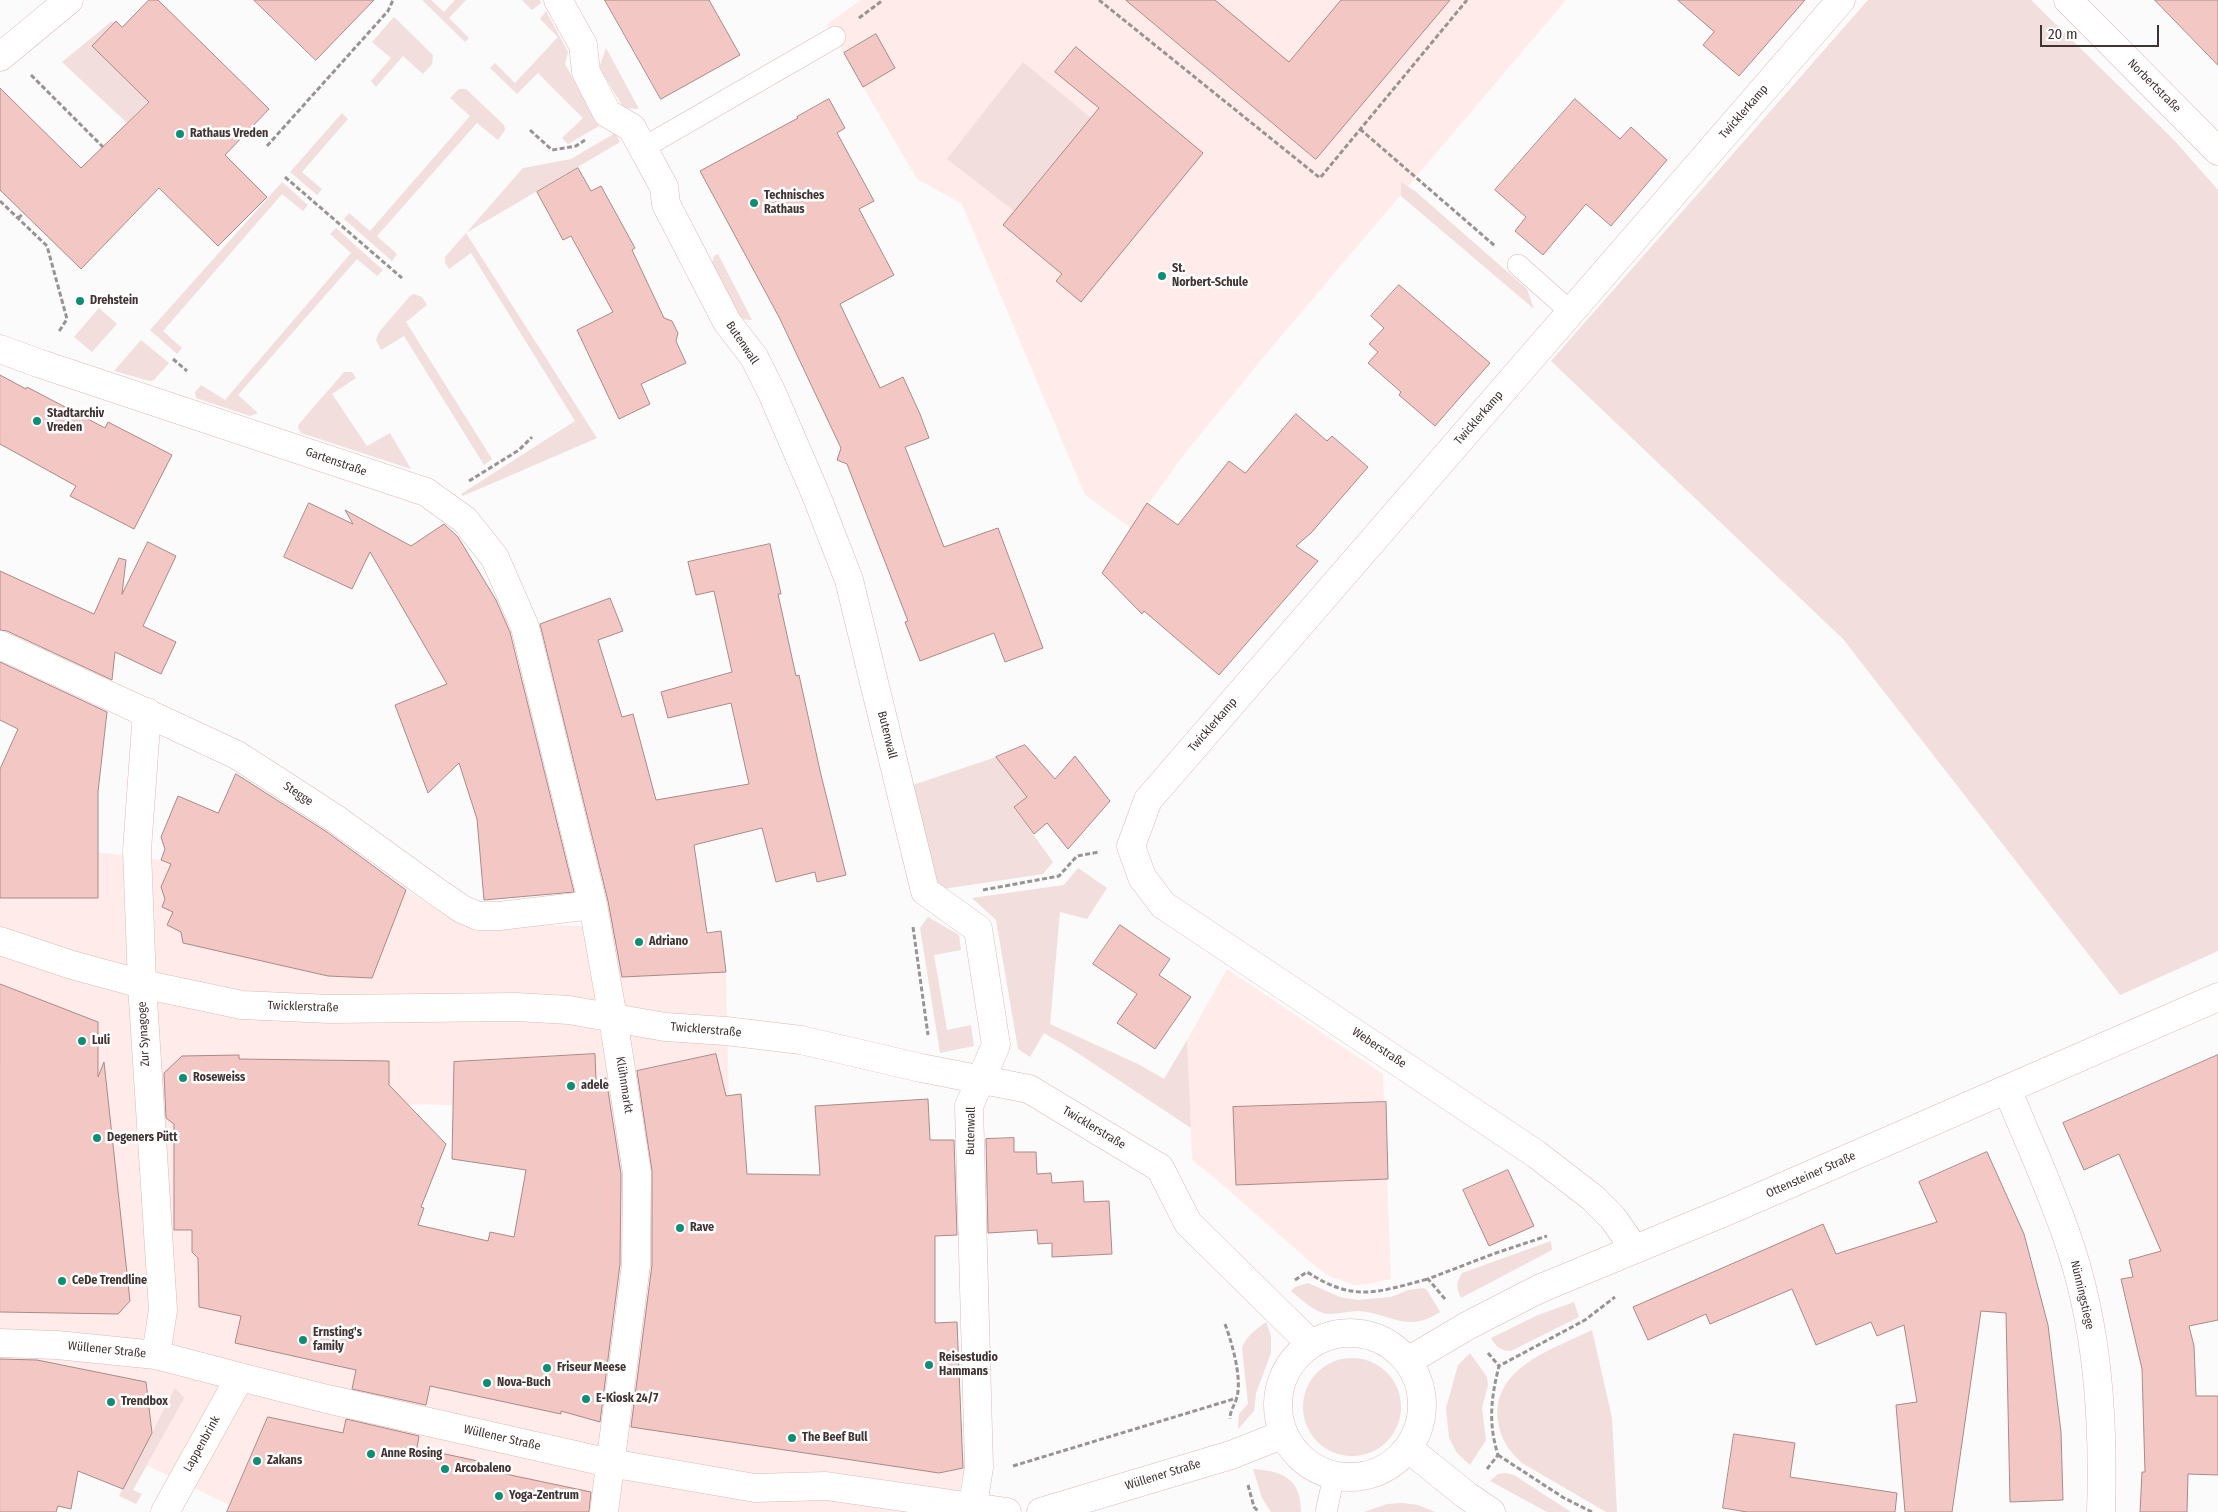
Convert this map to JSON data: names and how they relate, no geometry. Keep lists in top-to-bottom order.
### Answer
{
  "streets": {
    "street": [
      "Norbertstraße",
      "Twicklerkamp",
      "Butenwall",
      "Gartenstraße",
      "Stegge",
      "Twicklerstraße",
      "Zur Synagoge",
      "Weberstraße",
      "Klühnmarkt",
      "Ottensteiner Straße",
      "Nünningstiege",
      "Wüllener Straße",
      "Lappenbrink"
    ]
  },
  "crossings": [
    ["Twicklerkamp", "Weberstraße"],
    ["Butenwall", "Twicklerstraße"],
    ["Butenwall", "Wüllener Straße"],
    ["Gartenstraße", "Klühnmarkt"],
    ["Stegge", "Zur Synagoge"],
    ["Stegge", "Klühnmarkt"],
    ["Twicklerstraße", "Zur Synagoge"],
    ["Twicklerstraße", "Klühnmarkt"],
    ["Twicklerstraße", "Ottensteiner Straße"],
    ["Twicklerstraße", "Wüllener Straße"],
    ["Zur Synagoge", "Wüllener Straße"],
    ["Weberstraße", "Ottensteiner Straße"],
    ["Klühnmarkt", "Wüllener Straße"],
    ["Ottensteiner Straße", "Nünningstiege"],
    ["Ottensteiner Straße", "Wüllener Straße"],
    ["Wüllener Straße", "Lappenbrink"]
  ],
  "places": [
    "Rathaus Vreden",
    "Technisches Rathaus",
    "St. Norbert-Schule",
    "Drehstein",
    "Stadtarchiv Vreden",
    "Adriano",
    "Luli",
    "Roseweiss",
    "adele",
    "Degeners Pütt",
    "Rave",
    "CeDe Trendline",
    "Ernsting's family",
    "Reisestudio Hammans",
    "Friseur Meese",
    "Nova-Buch",
    "E-Kiosk 24/7",
    "Trendbox",
    "The Beef Bull",
    "Anne Rosing",
    "Zakans",
    "Arcobaleno",
    "Yoga-Zentrum"
  ],
  "scale_bar": "20 m"
}
